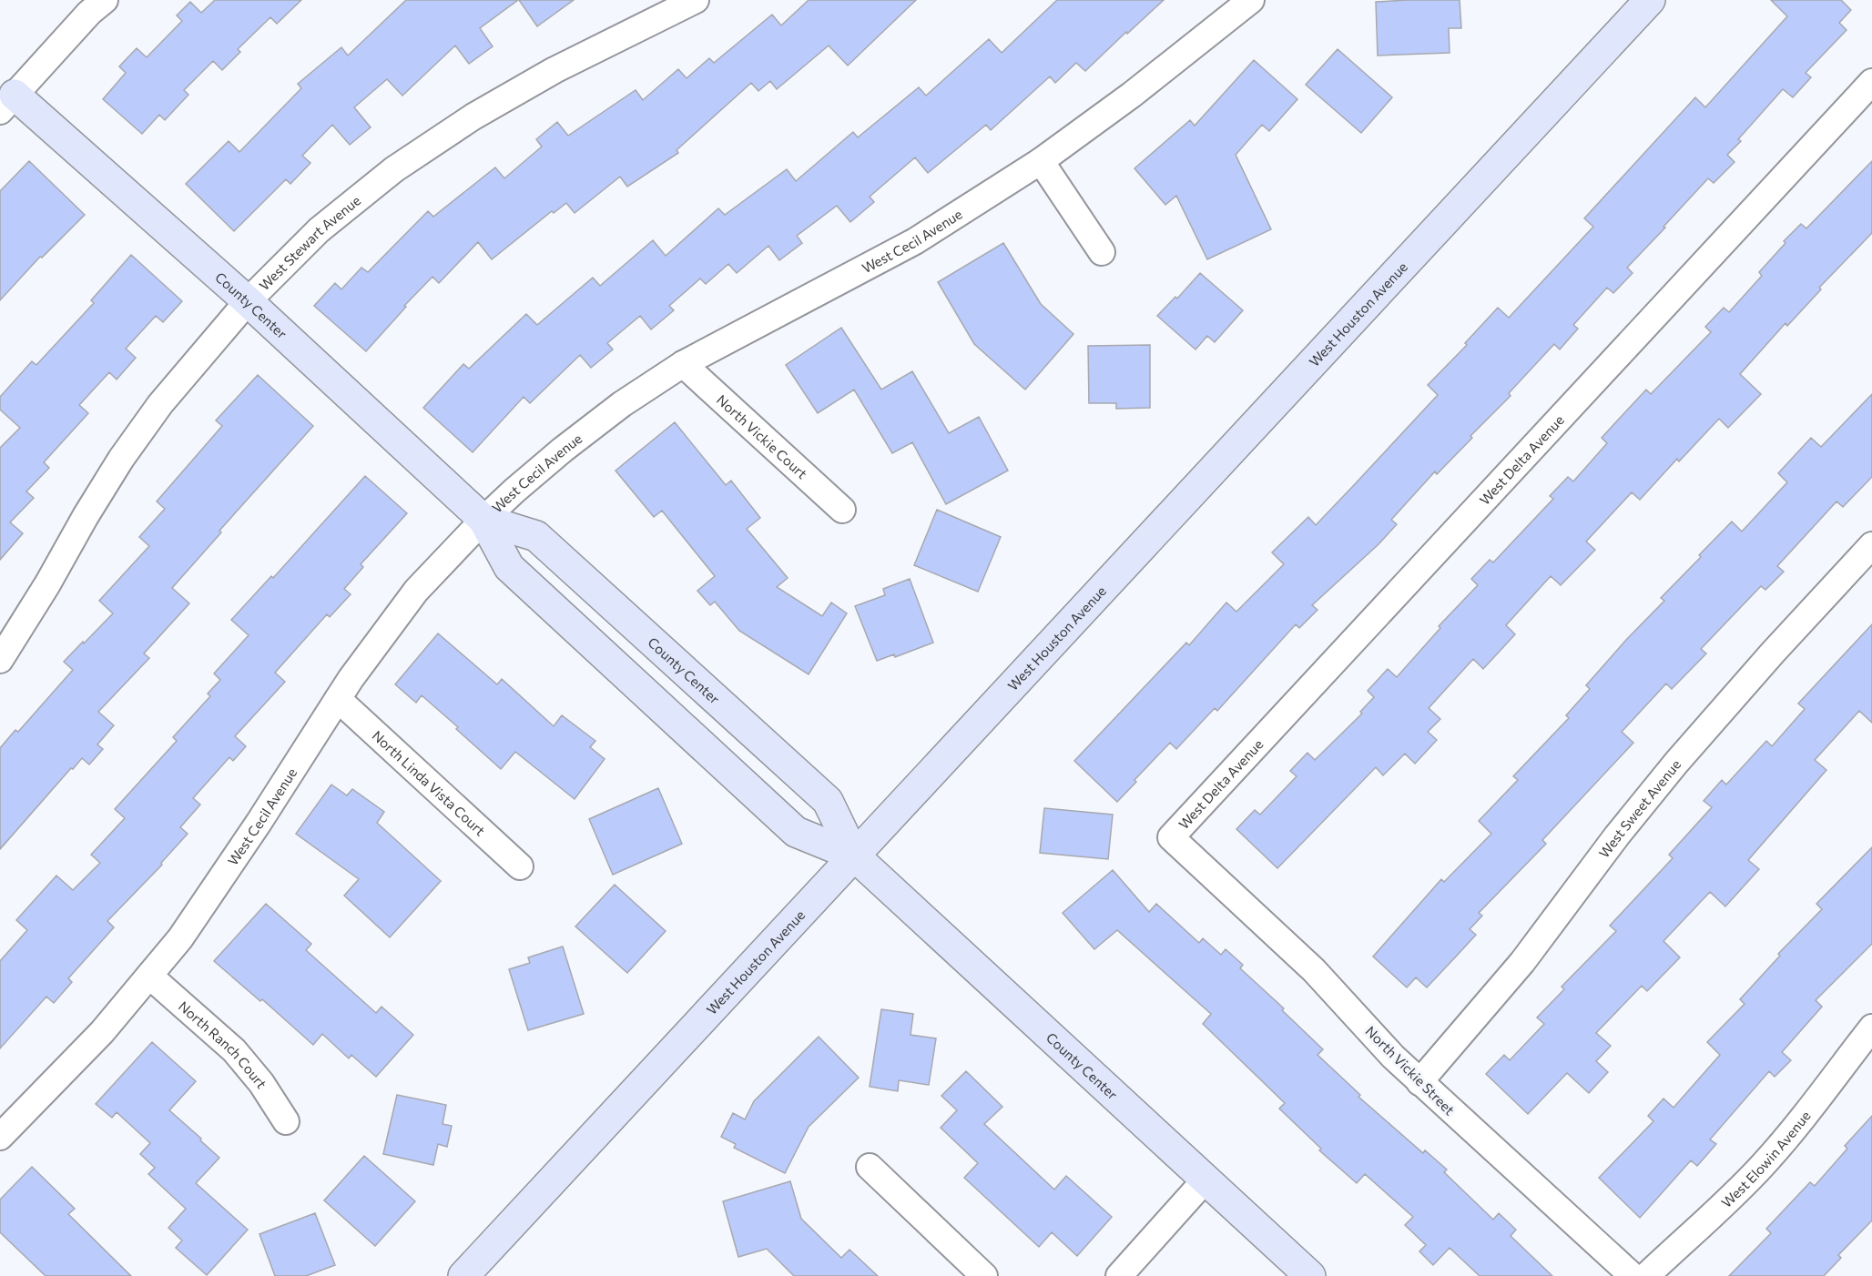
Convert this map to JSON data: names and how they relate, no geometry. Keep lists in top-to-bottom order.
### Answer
{
  "streets": {
    "street": [
      "West Cecil Avenue",
      "West Stewart Avenue",
      "County Center",
      "West Houston Avenue",
      "North Vickie Court",
      "West Delta Avenue",
      "North Linda Vista Court",
      "West Sweet Avenue",
      "North Ranch Court",
      "North Vickie Street",
      "West Elowin Avenue"
    ]
  },
  "crossings": [
    ["West Cecil Avenue", "County Center"],
    ["West Cecil Avenue", "North Vickie Court"],
    ["West Cecil Avenue", "North Linda Vista Court"],
    ["West Cecil Avenue", "North Ranch Court"],
    ["West Stewart Avenue", "County Center"],
    ["County Center", "West Houston Avenue"],
    ["West Delta Avenue", "North Vickie Street"],
    ["West Sweet Avenue", "North Vickie Street"]
  ]
}
